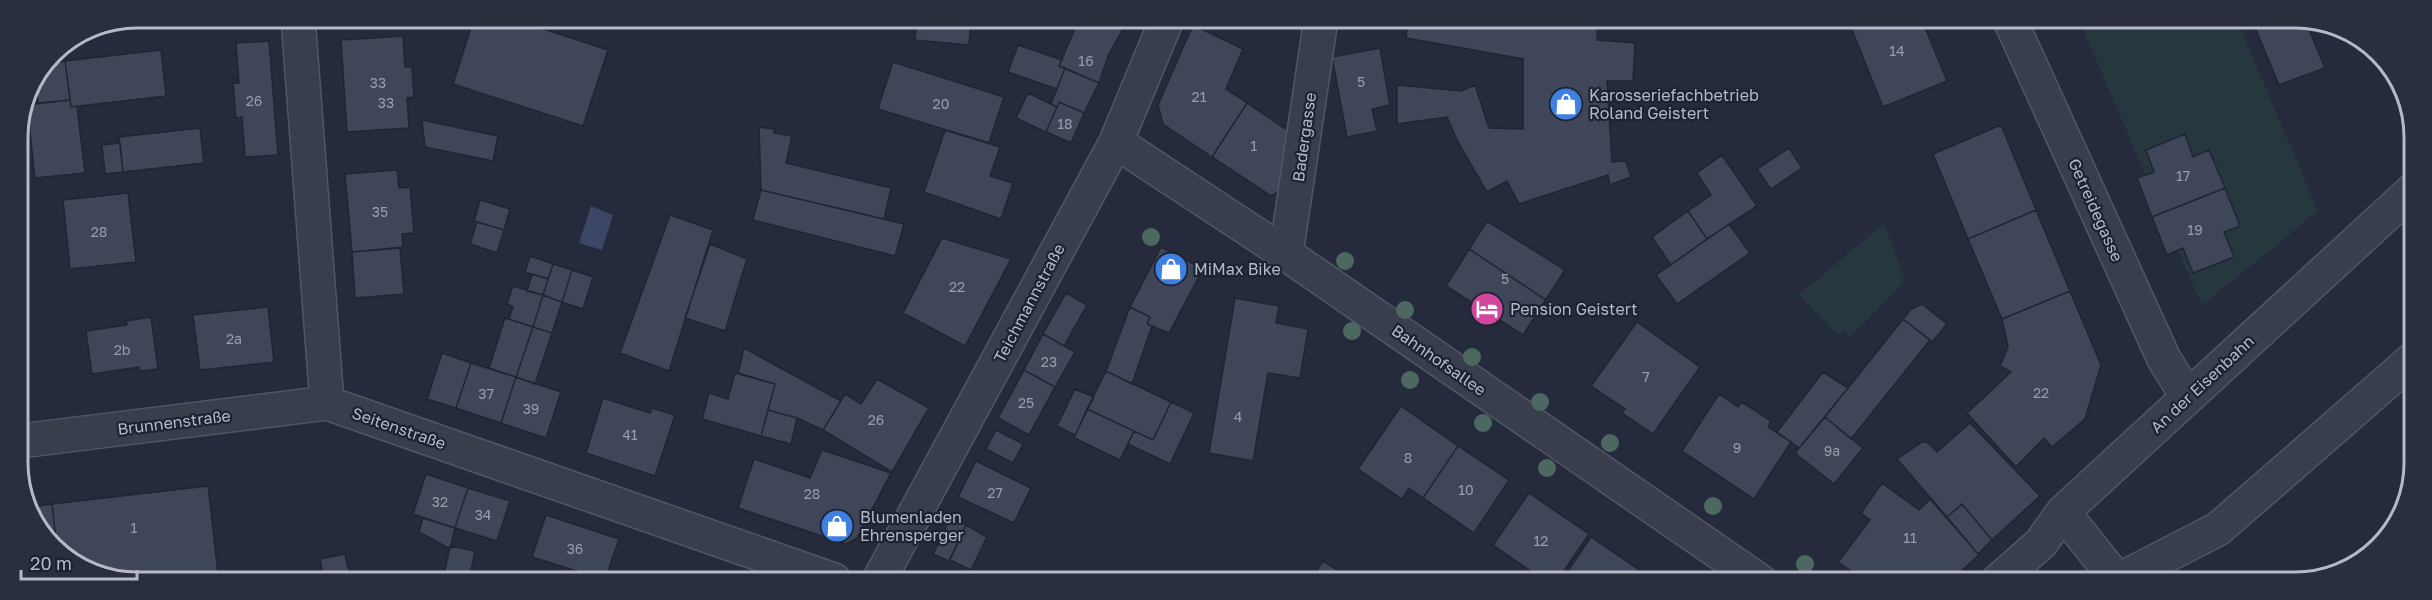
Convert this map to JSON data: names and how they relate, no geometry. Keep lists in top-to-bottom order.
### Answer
{
  "streets": {
    "street": [
      "Badergasse",
      "Getreidegasse",
      "Teichmannstraße",
      "Bahnhofsallee",
      "An der Eisenbahn",
      "Brunnenstraße",
      "Seitenstraße"
    ]
  },
  "crossings": [
    ["Badergasse", "Bahnhofsallee"],
    ["Getreidegasse", "An der Eisenbahn"],
    ["Teichmannstraße", "Bahnhofsallee"],
    ["Brunnenstraße", "Seitenstraße"]
  ],
  "places": {
    "shop": ["Karosseriefachbetrieb Roland Geistert", "MiMax Bike", "Blumenladen Ehrensperger"],
    "hotel": ["Pension Geistert"]
  },
  "house_numbers": [
    "14",
    "16",
    "5",
    "33",
    "21",
    "26",
    "33",
    "20",
    "18",
    "1",
    "17",
    "35",
    "19",
    "28",
    "5",
    "22",
    "2a",
    "2b",
    "23",
    "7",
    "22",
    "37",
    "25",
    "39",
    "4",
    "26",
    "41",
    "9",
    "9a",
    "8",
    "10",
    "27",
    "28",
    "32",
    "34",
    "1",
    "11",
    "12",
    "36"
  ],
  "scale_bar": "20 m"
}
